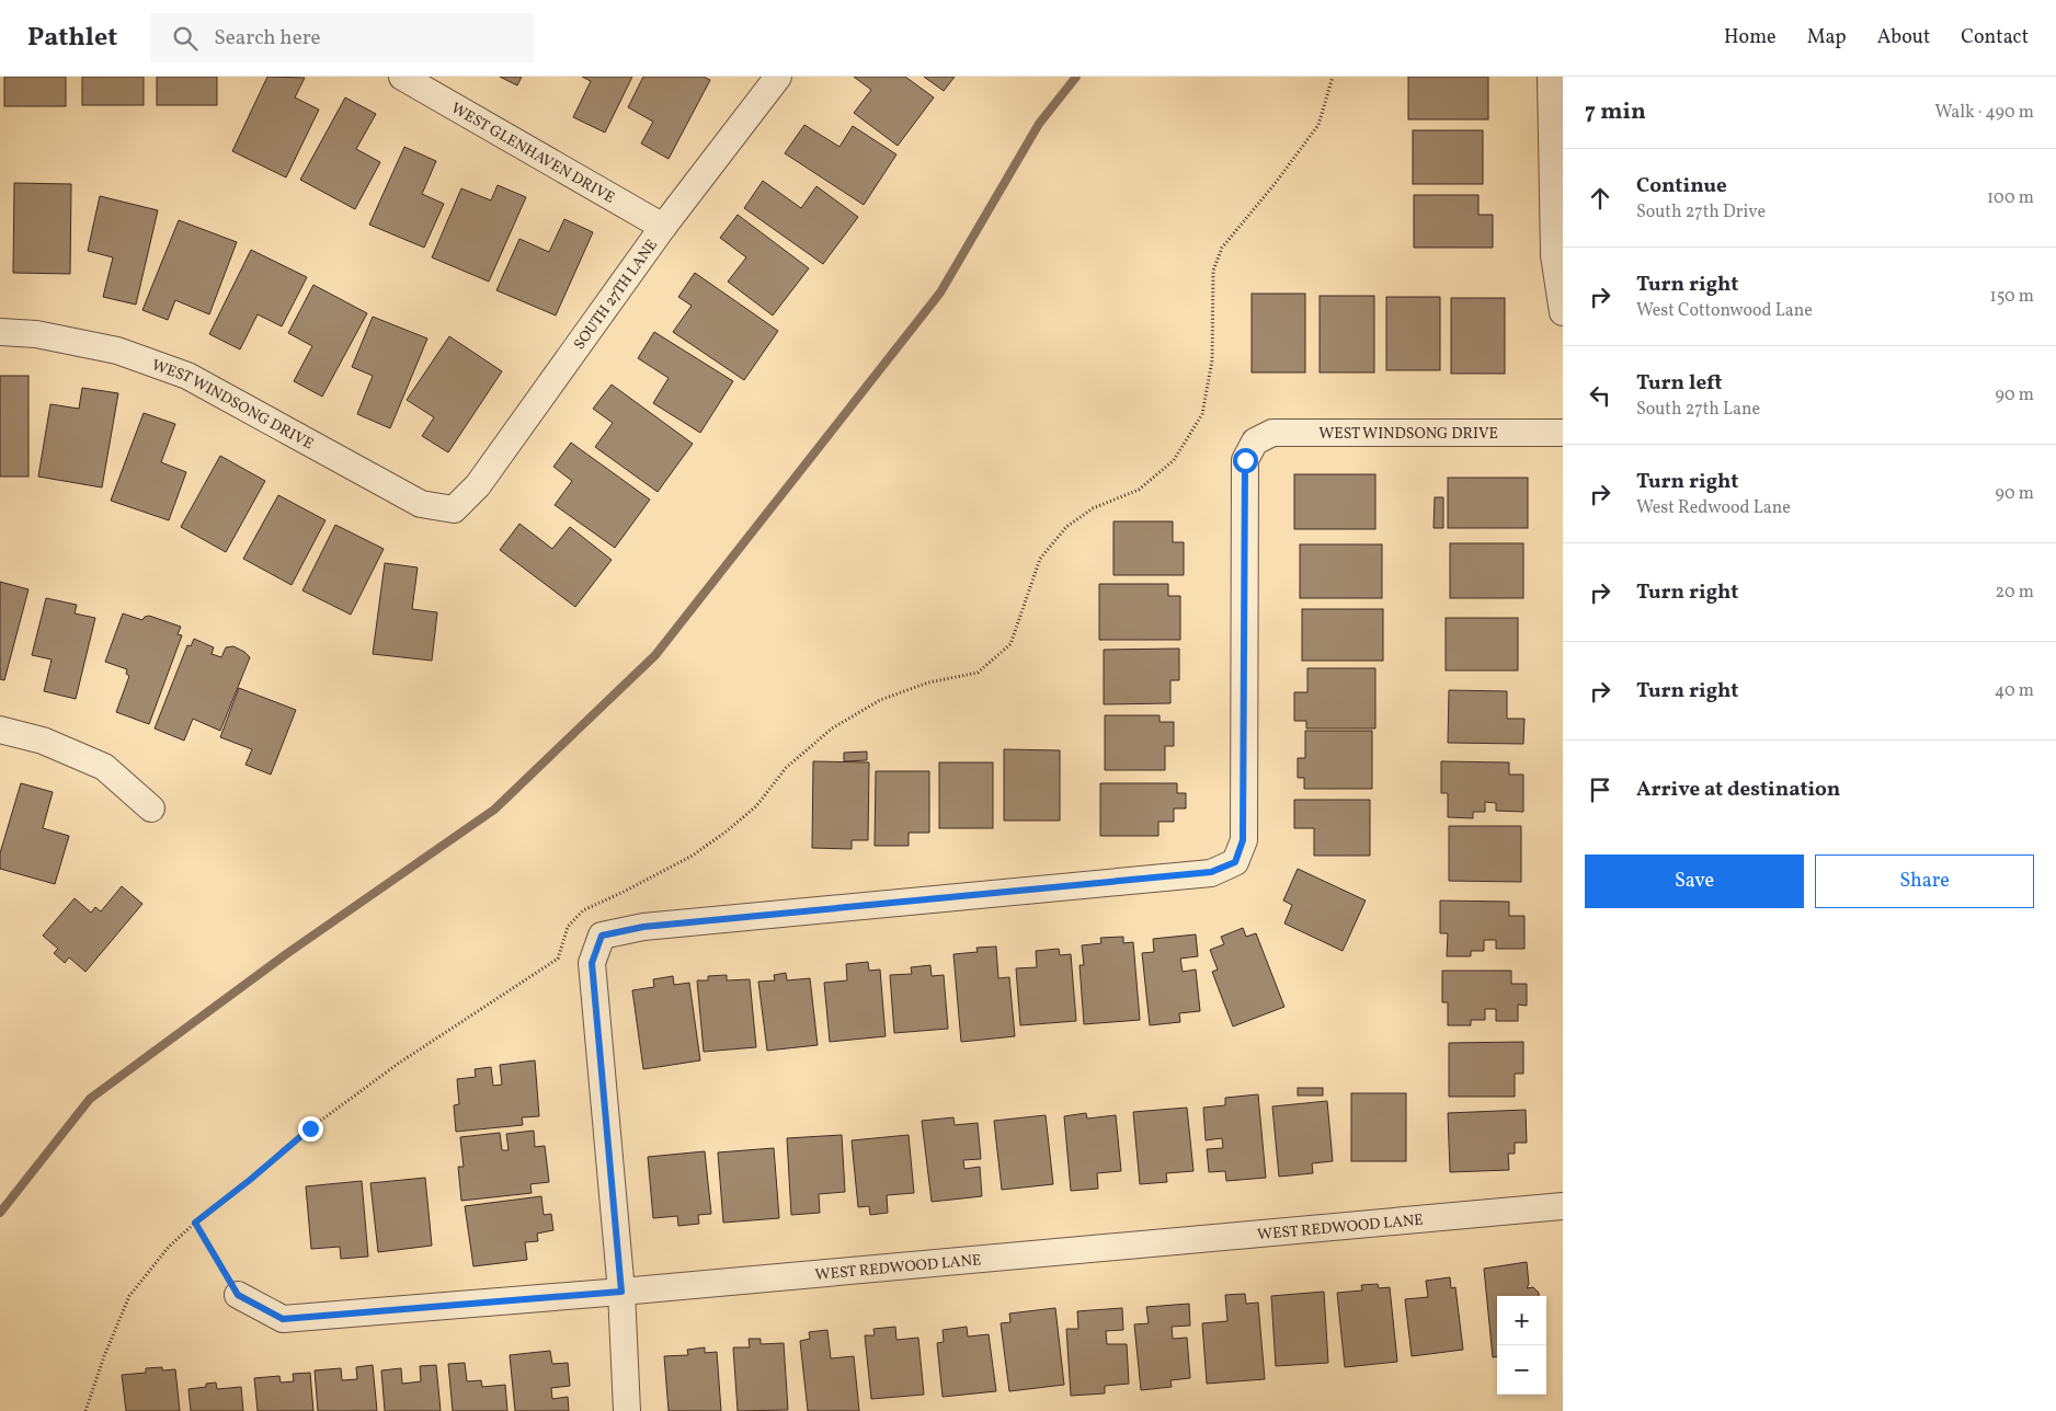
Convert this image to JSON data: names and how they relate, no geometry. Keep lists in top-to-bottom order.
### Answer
{
  "streets": {
    "street": [
      "WEST GLENHAVEN DRIVE",
      "SOUTH 27TH LANE",
      "WEST WINDSONG DRIVE",
      "WEST REDWOOD LANE"
    ]
  },
  "crossings": [
    ["WEST GLENHAVEN DRIVE", "SOUTH 27TH LANE"],
    ["SOUTH 27TH LANE", "WEST WINDSONG DRIVE"],
    ["WEST WINDSONG DRIVE", "WEST REDWOOD LANE"]
  ],
  "page": {
    "header": "Pathlet",
    "search": "Search here",
    "nav": [
      "Home",
      "Map",
      "About",
      "Contact"
    ],
    "heading": ["7 min", "Walk · 490 m"],
    "list": [
      ["Continue", "South 27th Drive", "100 m"],
      ["Turn right", "West Cottonwood Lane", "150 m"],
      ["Turn left", "South 27th Lane", "90 m"],
      ["Turn right", "West Redwood Lane", "90 m"],
      ["Turn right", "20 m"],
      ["Turn right", "40 m"],
      "Arrive at destination"
    ],
    "buttons": ["Save", "Share"],
    "map_buttons": ["+", "−"]
  }
}
